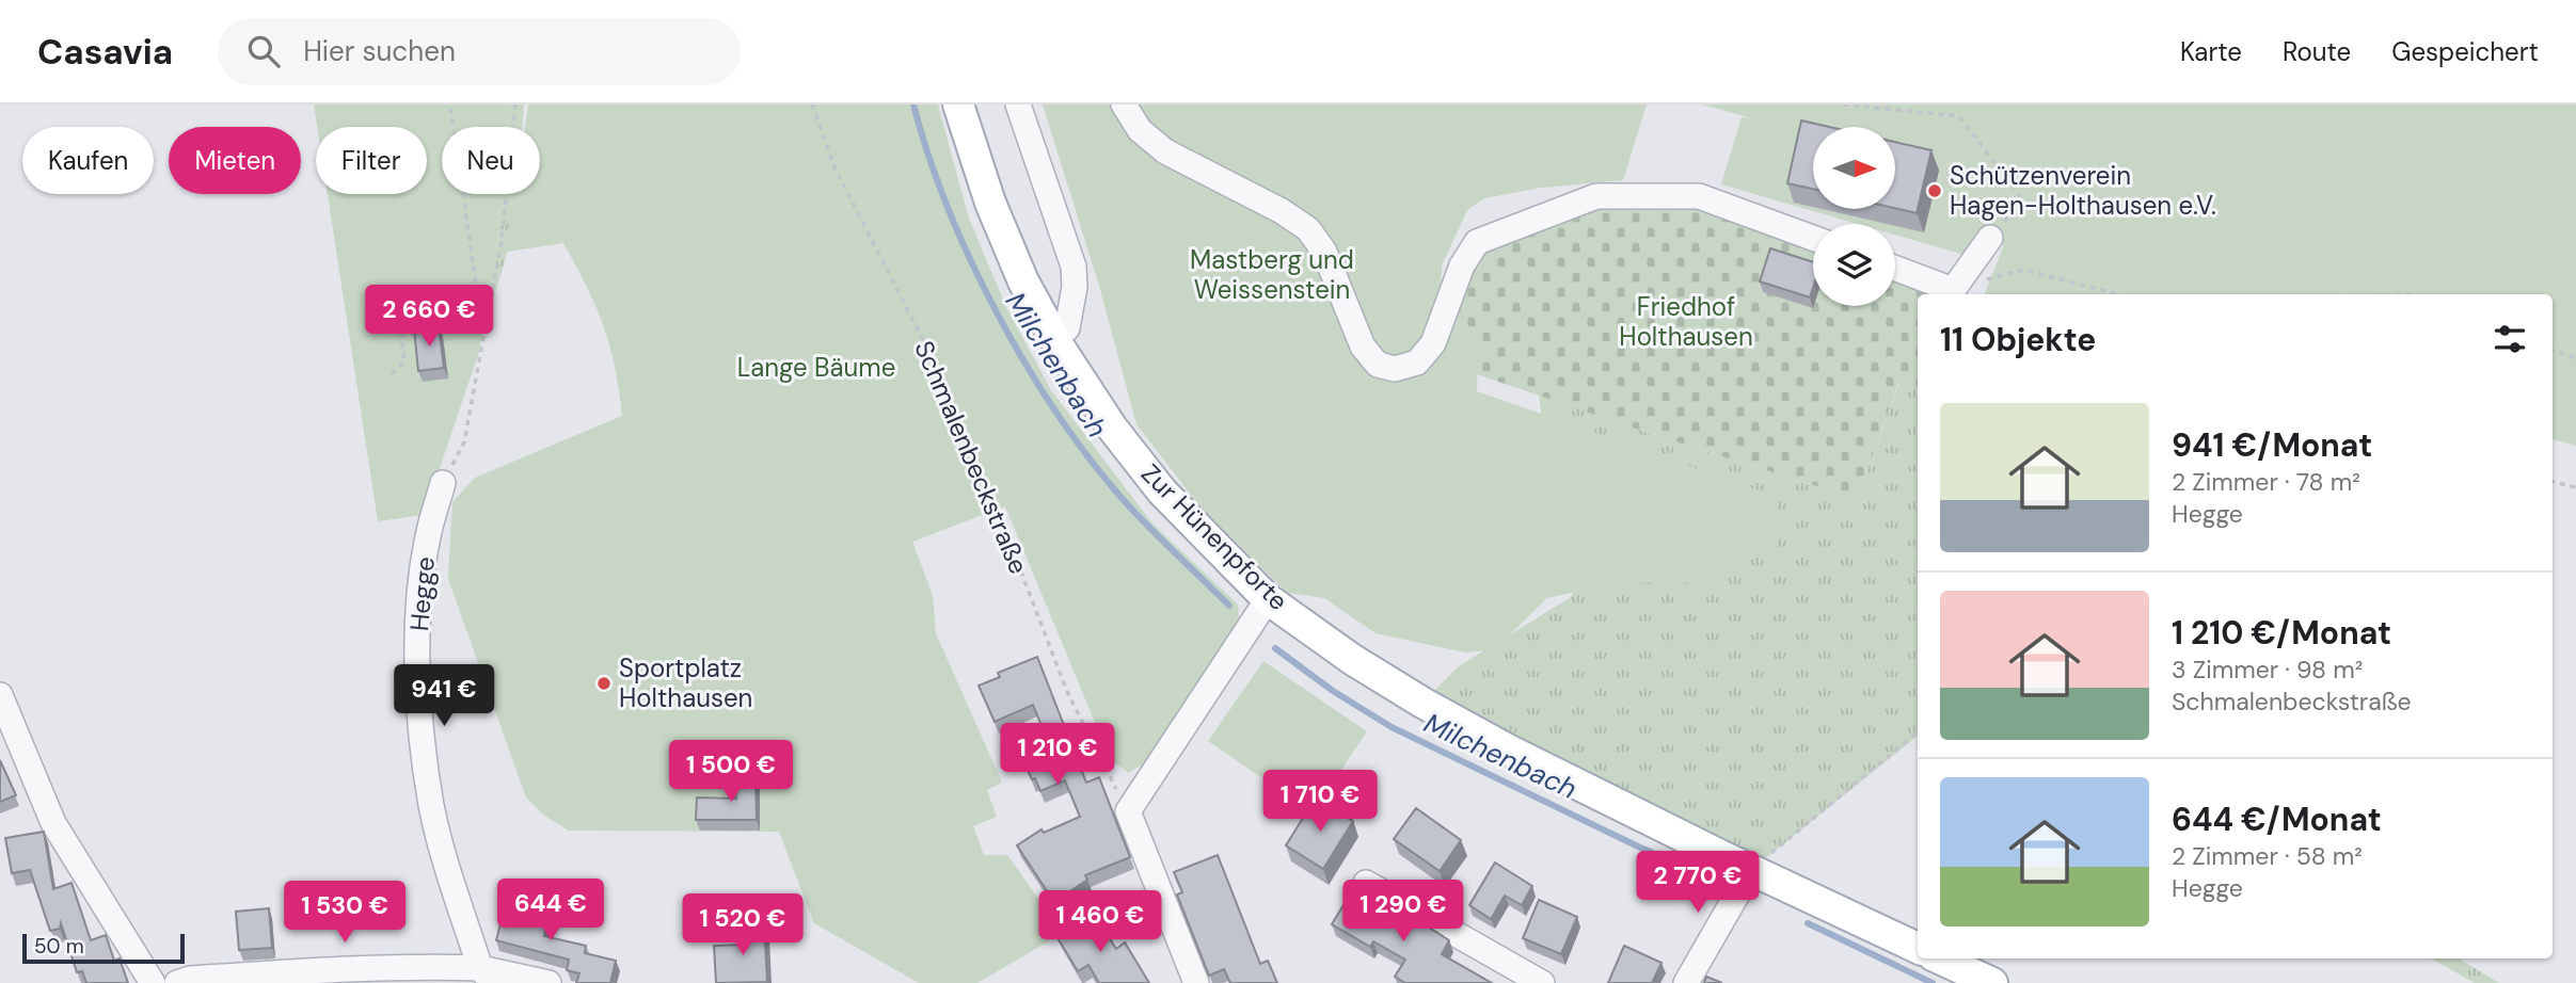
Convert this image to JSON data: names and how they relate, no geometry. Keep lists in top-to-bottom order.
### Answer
{
  "streets": {
    "main road": ["Zur Hünenpforte"],
    "street": ["Hegge"],
    "path": ["Schmalenbeckstraße"]
  },
  "water": ["Milchenbach"],
  "parks": ["Mastberg und Weissenstein", "Friedhof Holthausen", "Lange Bäume"],
  "places": ["Schützenverein Hagen-Holthausen e.V.", "Sportplatz Holthausen"],
  "scale_bar": "50 m",
  "north": "right",
  "page": {
    "header": "Casavia",
    "search": "Hier suchen",
    "nav": ["Karte", "Route", "Gespeichert"],
    "chip": [
      "Kaufen",
      "Mieten",
      "Filter",
      "Neu"
    ],
    "price": [
      "2 660 €",
      "941 €",
      "1 210 €",
      "1 500 €",
      "1 710 €",
      "2 770 €",
      "644 €",
      "1 290 €",
      "1 530 €",
      "1 460 €",
      "1 520 €"
    ],
    "heading": "11 Objekte",
    "list": [
      {
        "name": "941 €/Monat",
        "note": "2 Zimmer · 78 m² · Hegge"
      },
      {
        "name": "1 210 €/Monat",
        "note": "3 Zimmer · 98 m² · Schmalenbeckstraße"
      },
      {
        "name": "644 €/Monat",
        "note": "2 Zimmer · 58 m² · Hegge"
      }
    ],
    "scale": "50 m"
  }
}
